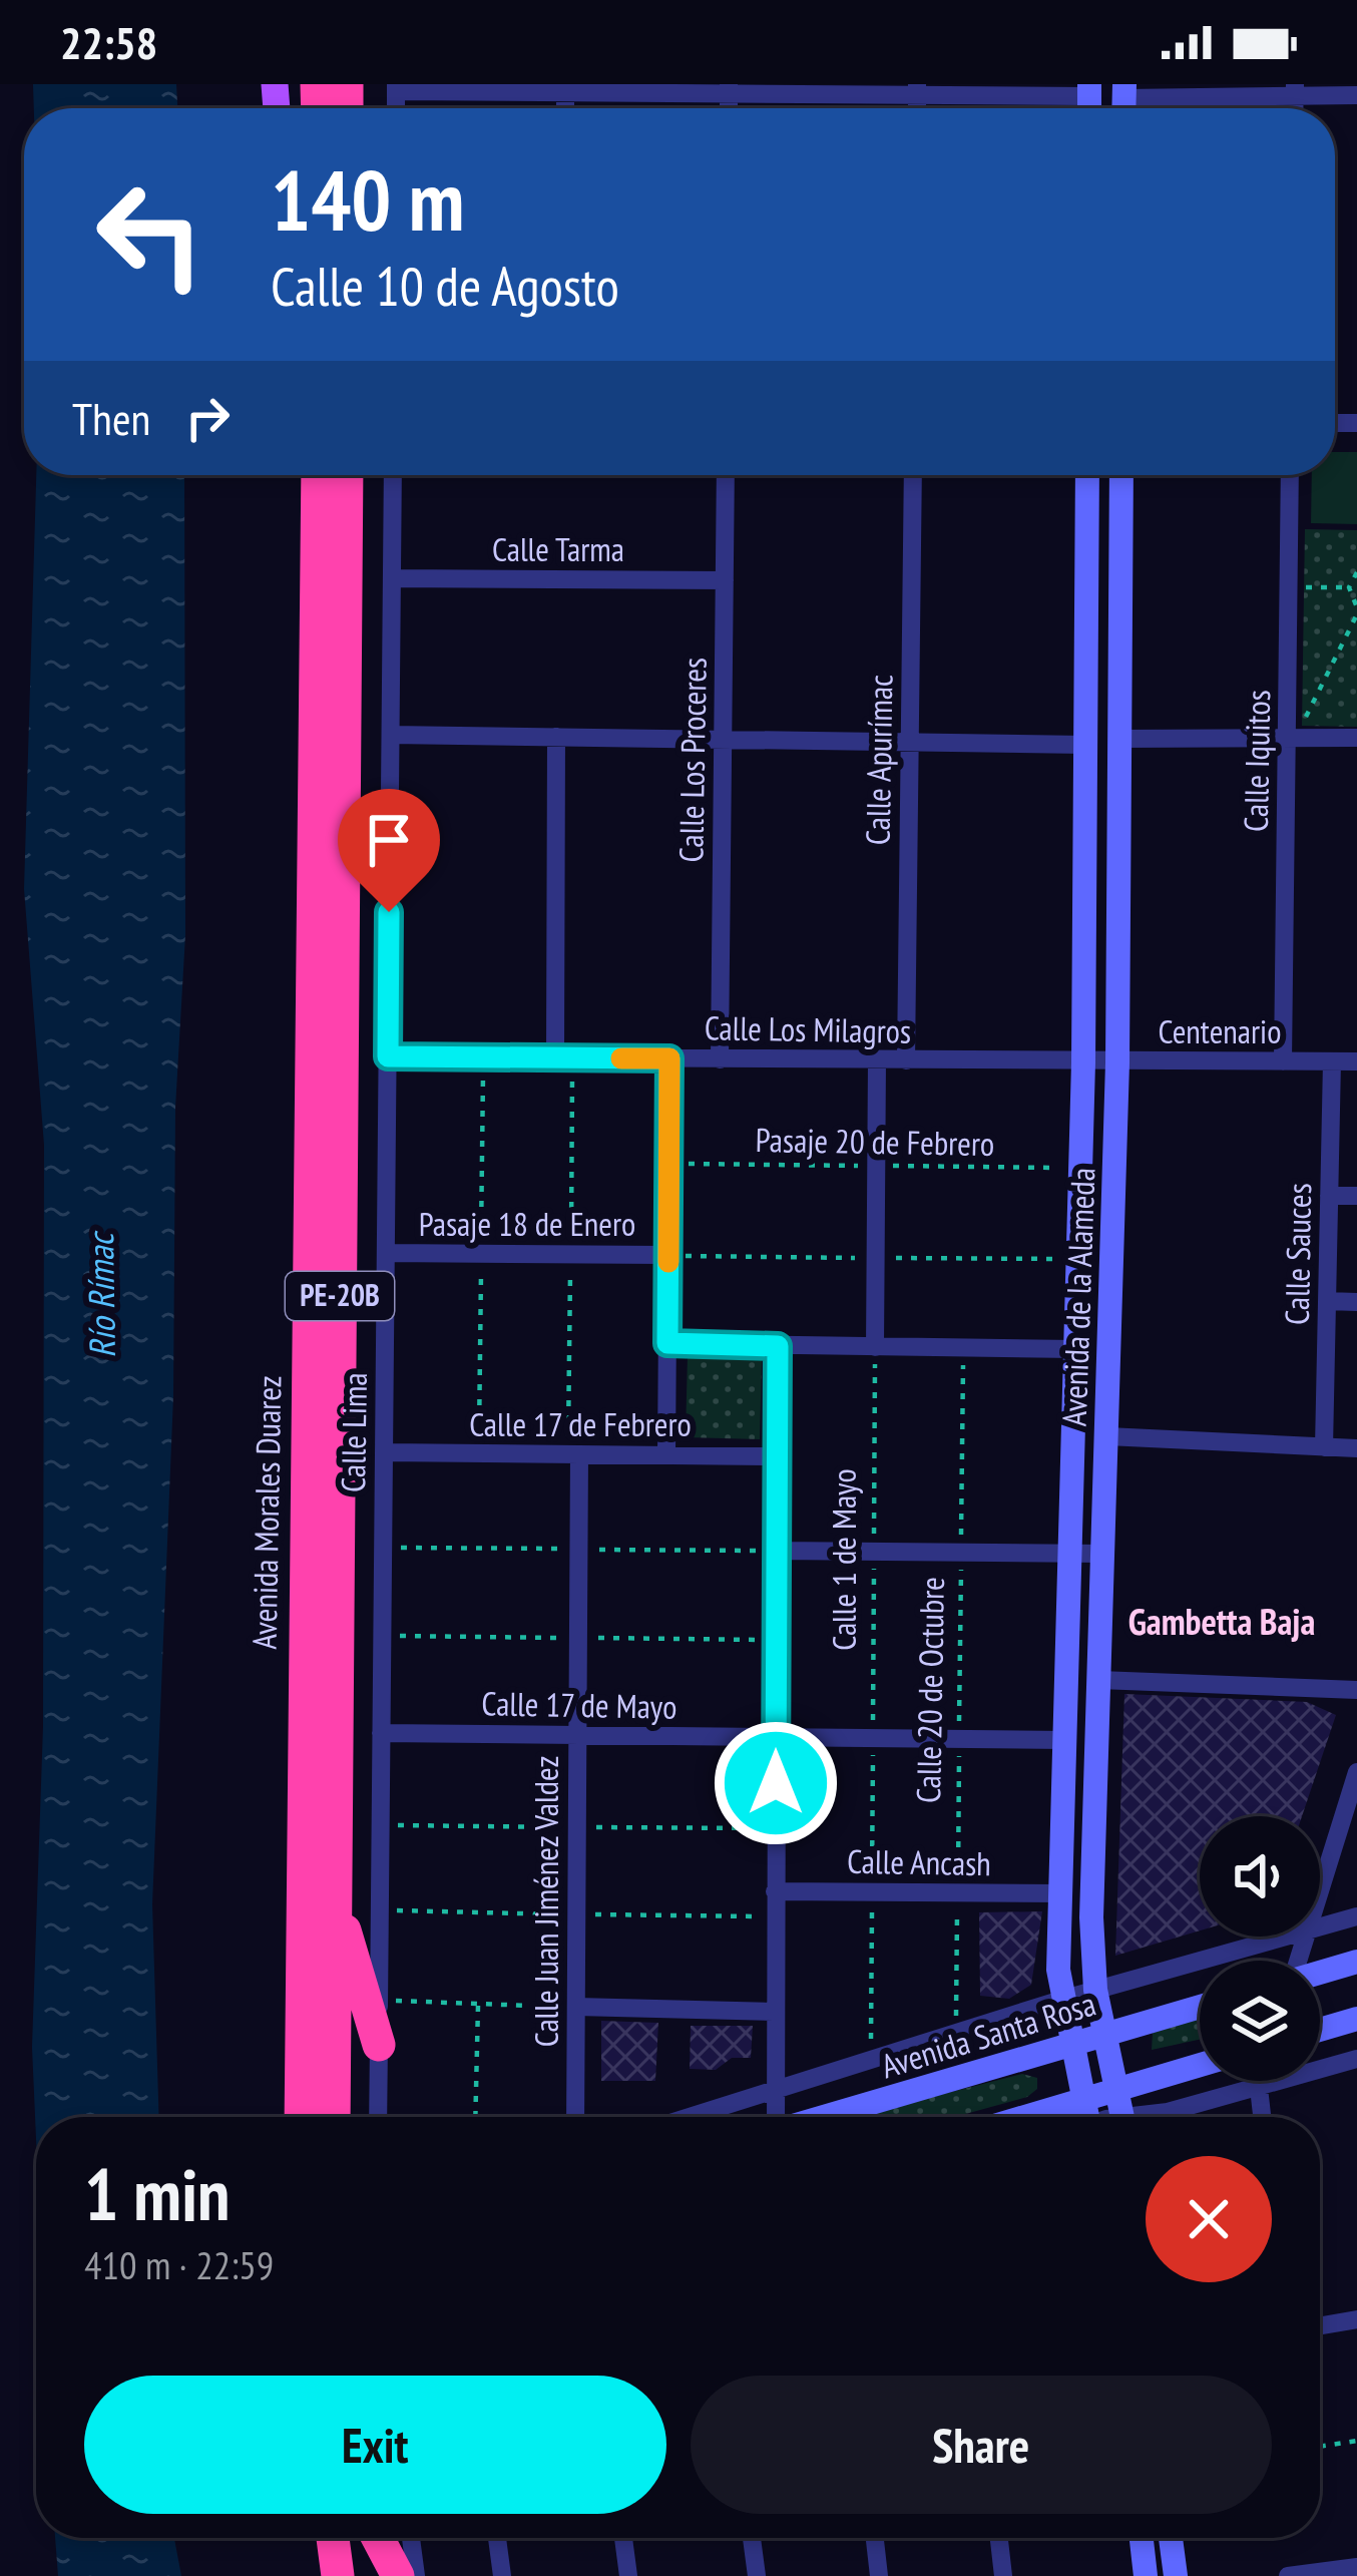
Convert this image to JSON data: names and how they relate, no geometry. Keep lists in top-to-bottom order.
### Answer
{
  "streets": {
    "highway": ["PE-20B", "Avenida Morales Duarez"],
    "street": [
      "Calle Tarma",
      "Calle Los Proceres",
      "Calle Apurímac",
      "Calle Iquitos",
      "Calle Los Milagros",
      "Centenario",
      "Pasaje 18 de Enero",
      "Calle Sauces",
      "Avenida de la Alameda",
      "Calle 17 de Febrero",
      "Calle Lima",
      "Calle 17 de Mayo",
      "Calle Ancash",
      "Calle Juan Jiménez Valdez",
      "Avenida Santa Rosa"
    ],
    "path": ["Pasaje 20 de Febrero", "Calle 1 de Mayo", "Calle 20 de Octubre"]
  },
  "crossings": [
    ["Calle Tarma", "Calle Los Proceres"],
    ["Calle Tarma", "Calle Lima"],
    ["Calle Los Proceres", "Calle Los Milagros"],
    ["Calle Apurímac", "Calle Los Milagros"],
    ["Calle Iquitos", "Centenario"],
    ["Calle Los Milagros", "Centenario"],
    ["Calle Los Milagros", "Avenida de la Alameda"],
    ["Calle Los Milagros", "Calle Lima"],
    ["Centenario", "Calle Sauces"],
    ["Centenario", "Avenida de la Alameda"],
    ["Pasaje 20 de Febrero", "Avenida de la Alameda"],
    ["Pasaje 18 de Enero", "Calle Lima"],
    ["Avenida de la Alameda", "Calle 17 de Mayo"],
    ["Avenida de la Alameda", "Calle Ancash"],
    ["Avenida de la Alameda", "Avenida Santa Rosa"],
    ["Calle 17 de Febrero", "Calle Lima"],
    ["Calle 17 de Febrero", "Calle Juan Jiménez Valdez"],
    ["Calle Lima", "Calle 17 de Mayo"],
    ["Calle 1 de Mayo", "Calle 17 de Mayo"],
    ["Calle 1 de Mayo", "Calle Ancash"],
    ["Calle 20 de Octubre", "Calle 17 de Mayo"],
    ["Calle 20 de Octubre", "Calle Ancash"],
    ["Calle 17 de Mayo", "Calle Juan Jiménez Valdez"]
  ],
  "districts": ["Gambetta Baja"],
  "water": ["Río Rímac"],
  "page": {
    "status": "22:58",
    "turn": ["140 m", "Calle 10 de Agosto"],
    "then": "Then",
    "heading": ["1 min", "410 m · 22:59"],
    "buttons": ["Exit", "Share"]
  }
}
